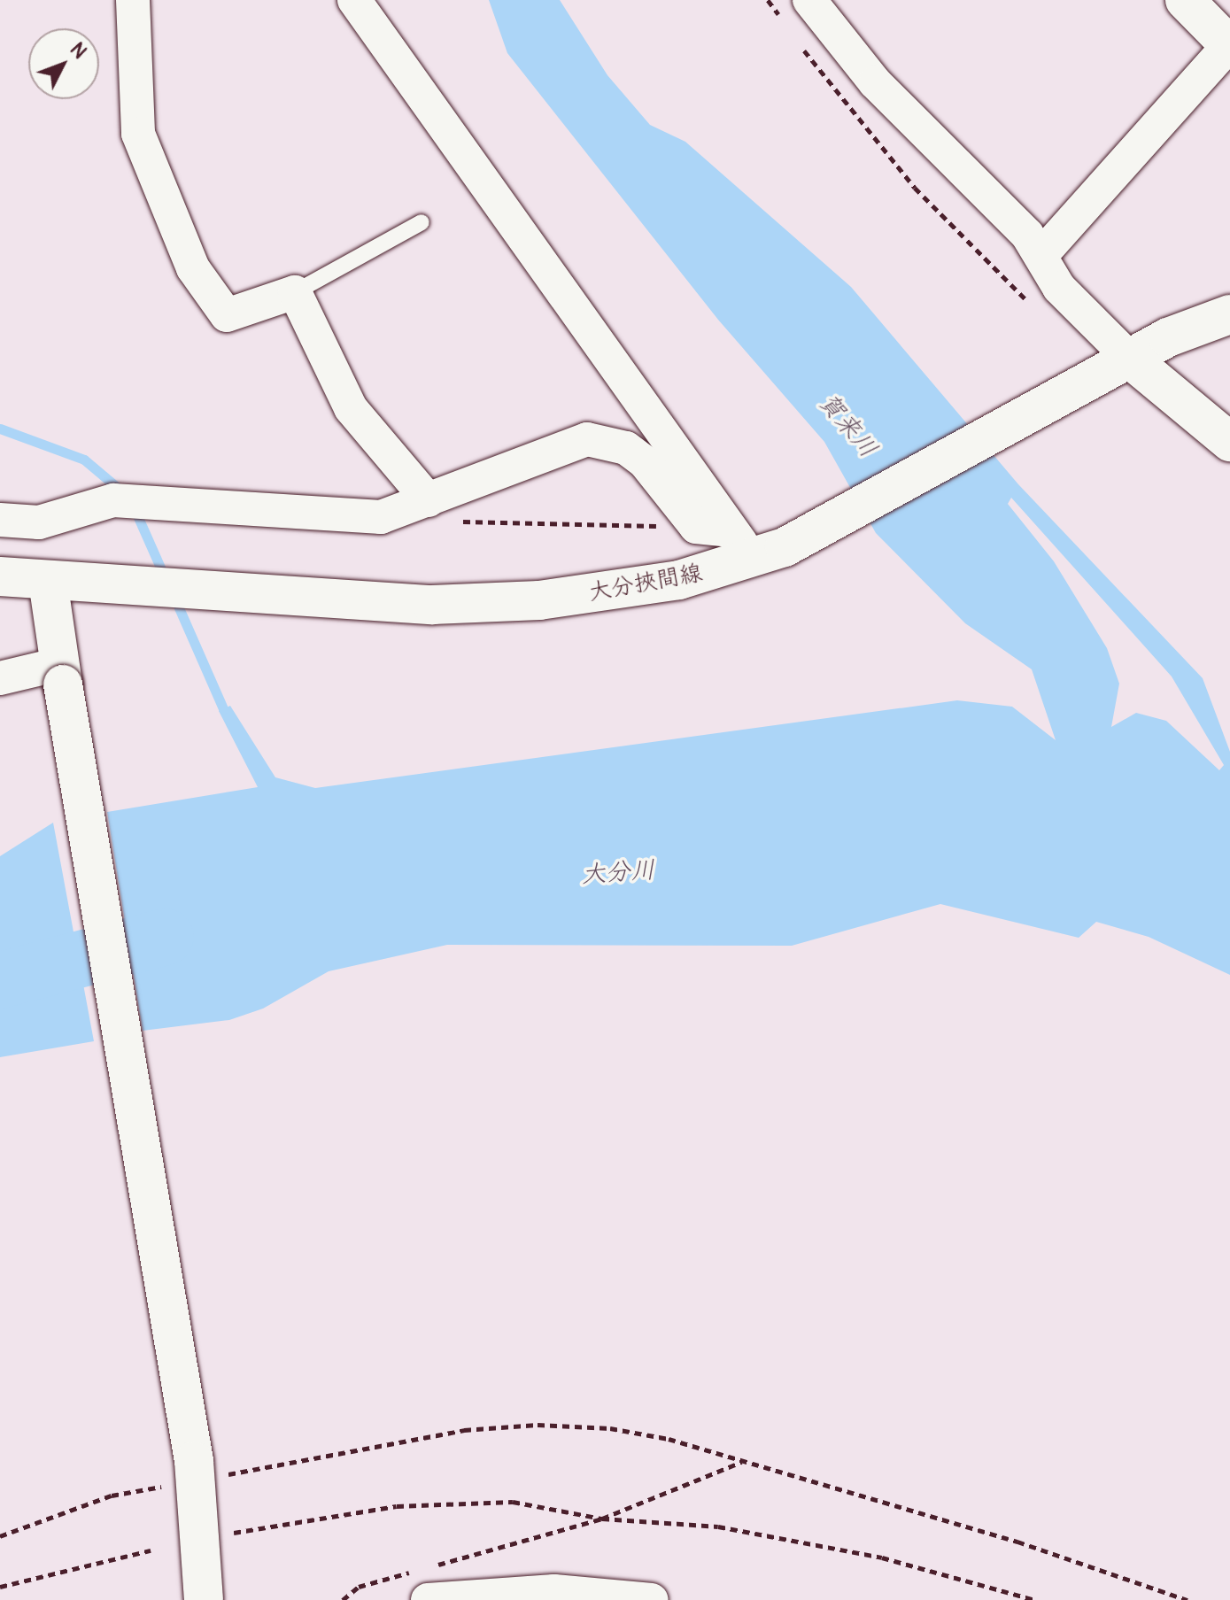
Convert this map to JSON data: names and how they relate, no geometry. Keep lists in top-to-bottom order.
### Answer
{
  "streets": {
    "main road": ["大分挾間線"]
  },
  "water": ["賀来川", "大分川"],
  "north": "top right"
}
